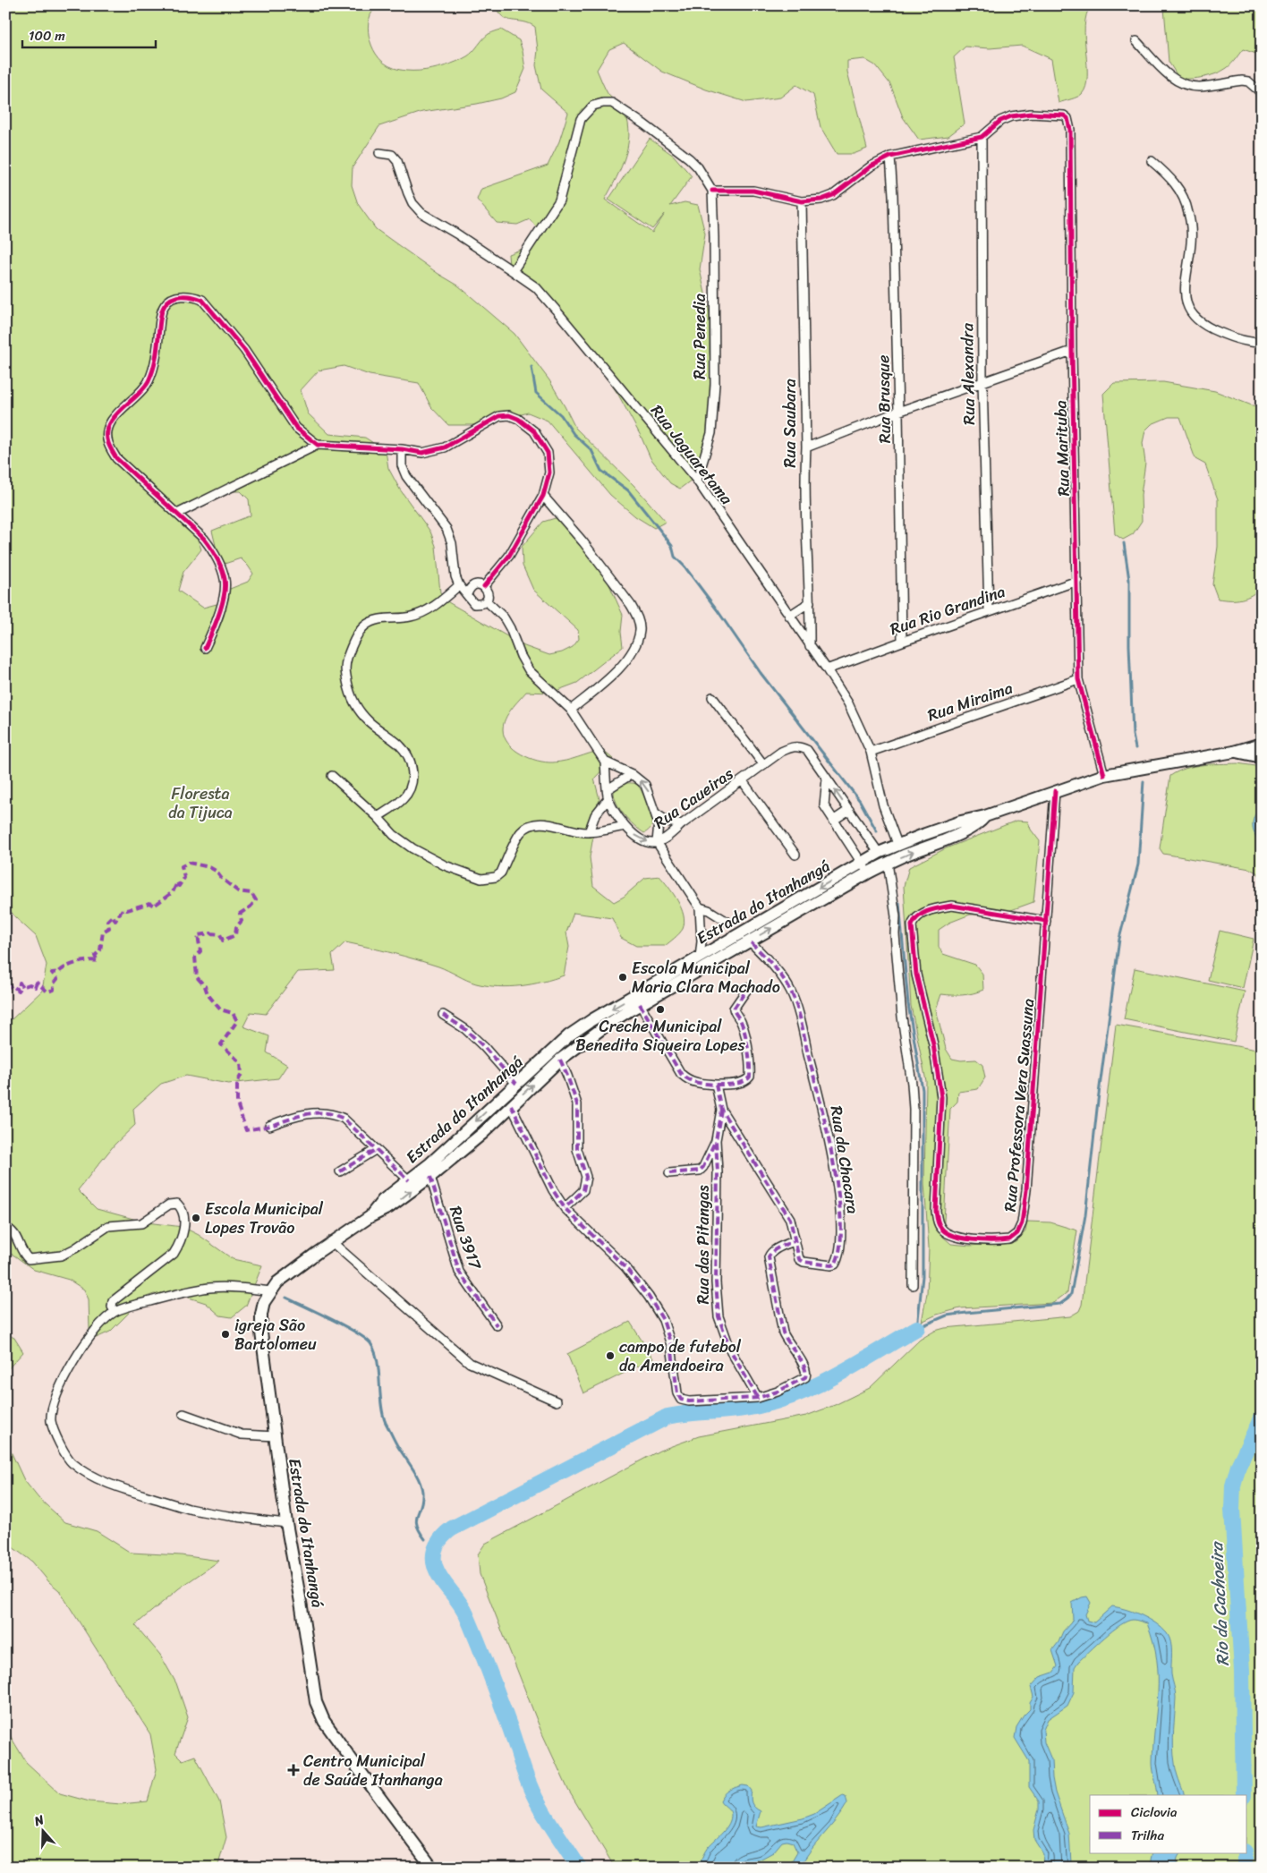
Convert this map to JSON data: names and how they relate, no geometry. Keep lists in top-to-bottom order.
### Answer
{
  "streets": {
    "main road": ["Estrada do Itanhangá"],
    "street": [
      "Rua Penedia",
      "Rua Alexandra",
      "Rua Brusque",
      "Rua Saubara",
      "Rua Marituba",
      "Rua Jaguaretama",
      "Rua Rio Grandina",
      "Rua Miraima",
      "Rua Caueiras",
      "Rua Professora Vera Suassuna",
      "Rua da Chacara",
      "Rua 3917",
      "Rua das Pitangas"
    ]
  },
  "crossings": [
    ["Rua Penedia", "Rua Jaguaretama"],
    ["Rua Alexandra", "Rua Marituba"],
    ["Rua Alexandra", "Rua Rio Grandina"],
    ["Rua Brusque", "Rua Rio Grandina"],
    ["Rua Saubara", "Rua Jaguaretama"],
    ["Rua Marituba", "Rua Rio Grandina"],
    ["Rua Marituba", "Rua Miraima"],
    ["Rua Marituba", "Estrada do Itanhangá"],
    ["Rua Jaguaretama", "Rua Rio Grandina"],
    ["Rua Jaguaretama", "Rua Miraima"],
    ["Rua Jaguaretama", "Estrada do Itanhangá"],
    ["Estrada do Itanhangá", "Rua Professora Vera Suassuna"],
    ["Estrada do Itanhangá", "Rua da Chacara"],
    ["Estrada do Itanhangá", "Rua 3917"],
    ["Rua da Chacara", "Rua das Pitangas"]
  ],
  "water": ["Rio da Cachoeira"],
  "parks": ["Floresta da Tijuca"],
  "places": {
    "other": [
      "Escola Municipal Maria Clara Machado",
      "Creche Municipal Benedita Siqueira Lopes",
      "Escola Municipal Lopes Trovão",
      "igreja São Bartolomeu",
      "campo de futebol da Amendoeira"
    ],
    "health": ["Centro Municipal de Saúde Itanhanga"]
  },
  "legend": ["Ciclovia", "Trilha"],
  "scale_bar": "100 m",
  "north": "top"
}
